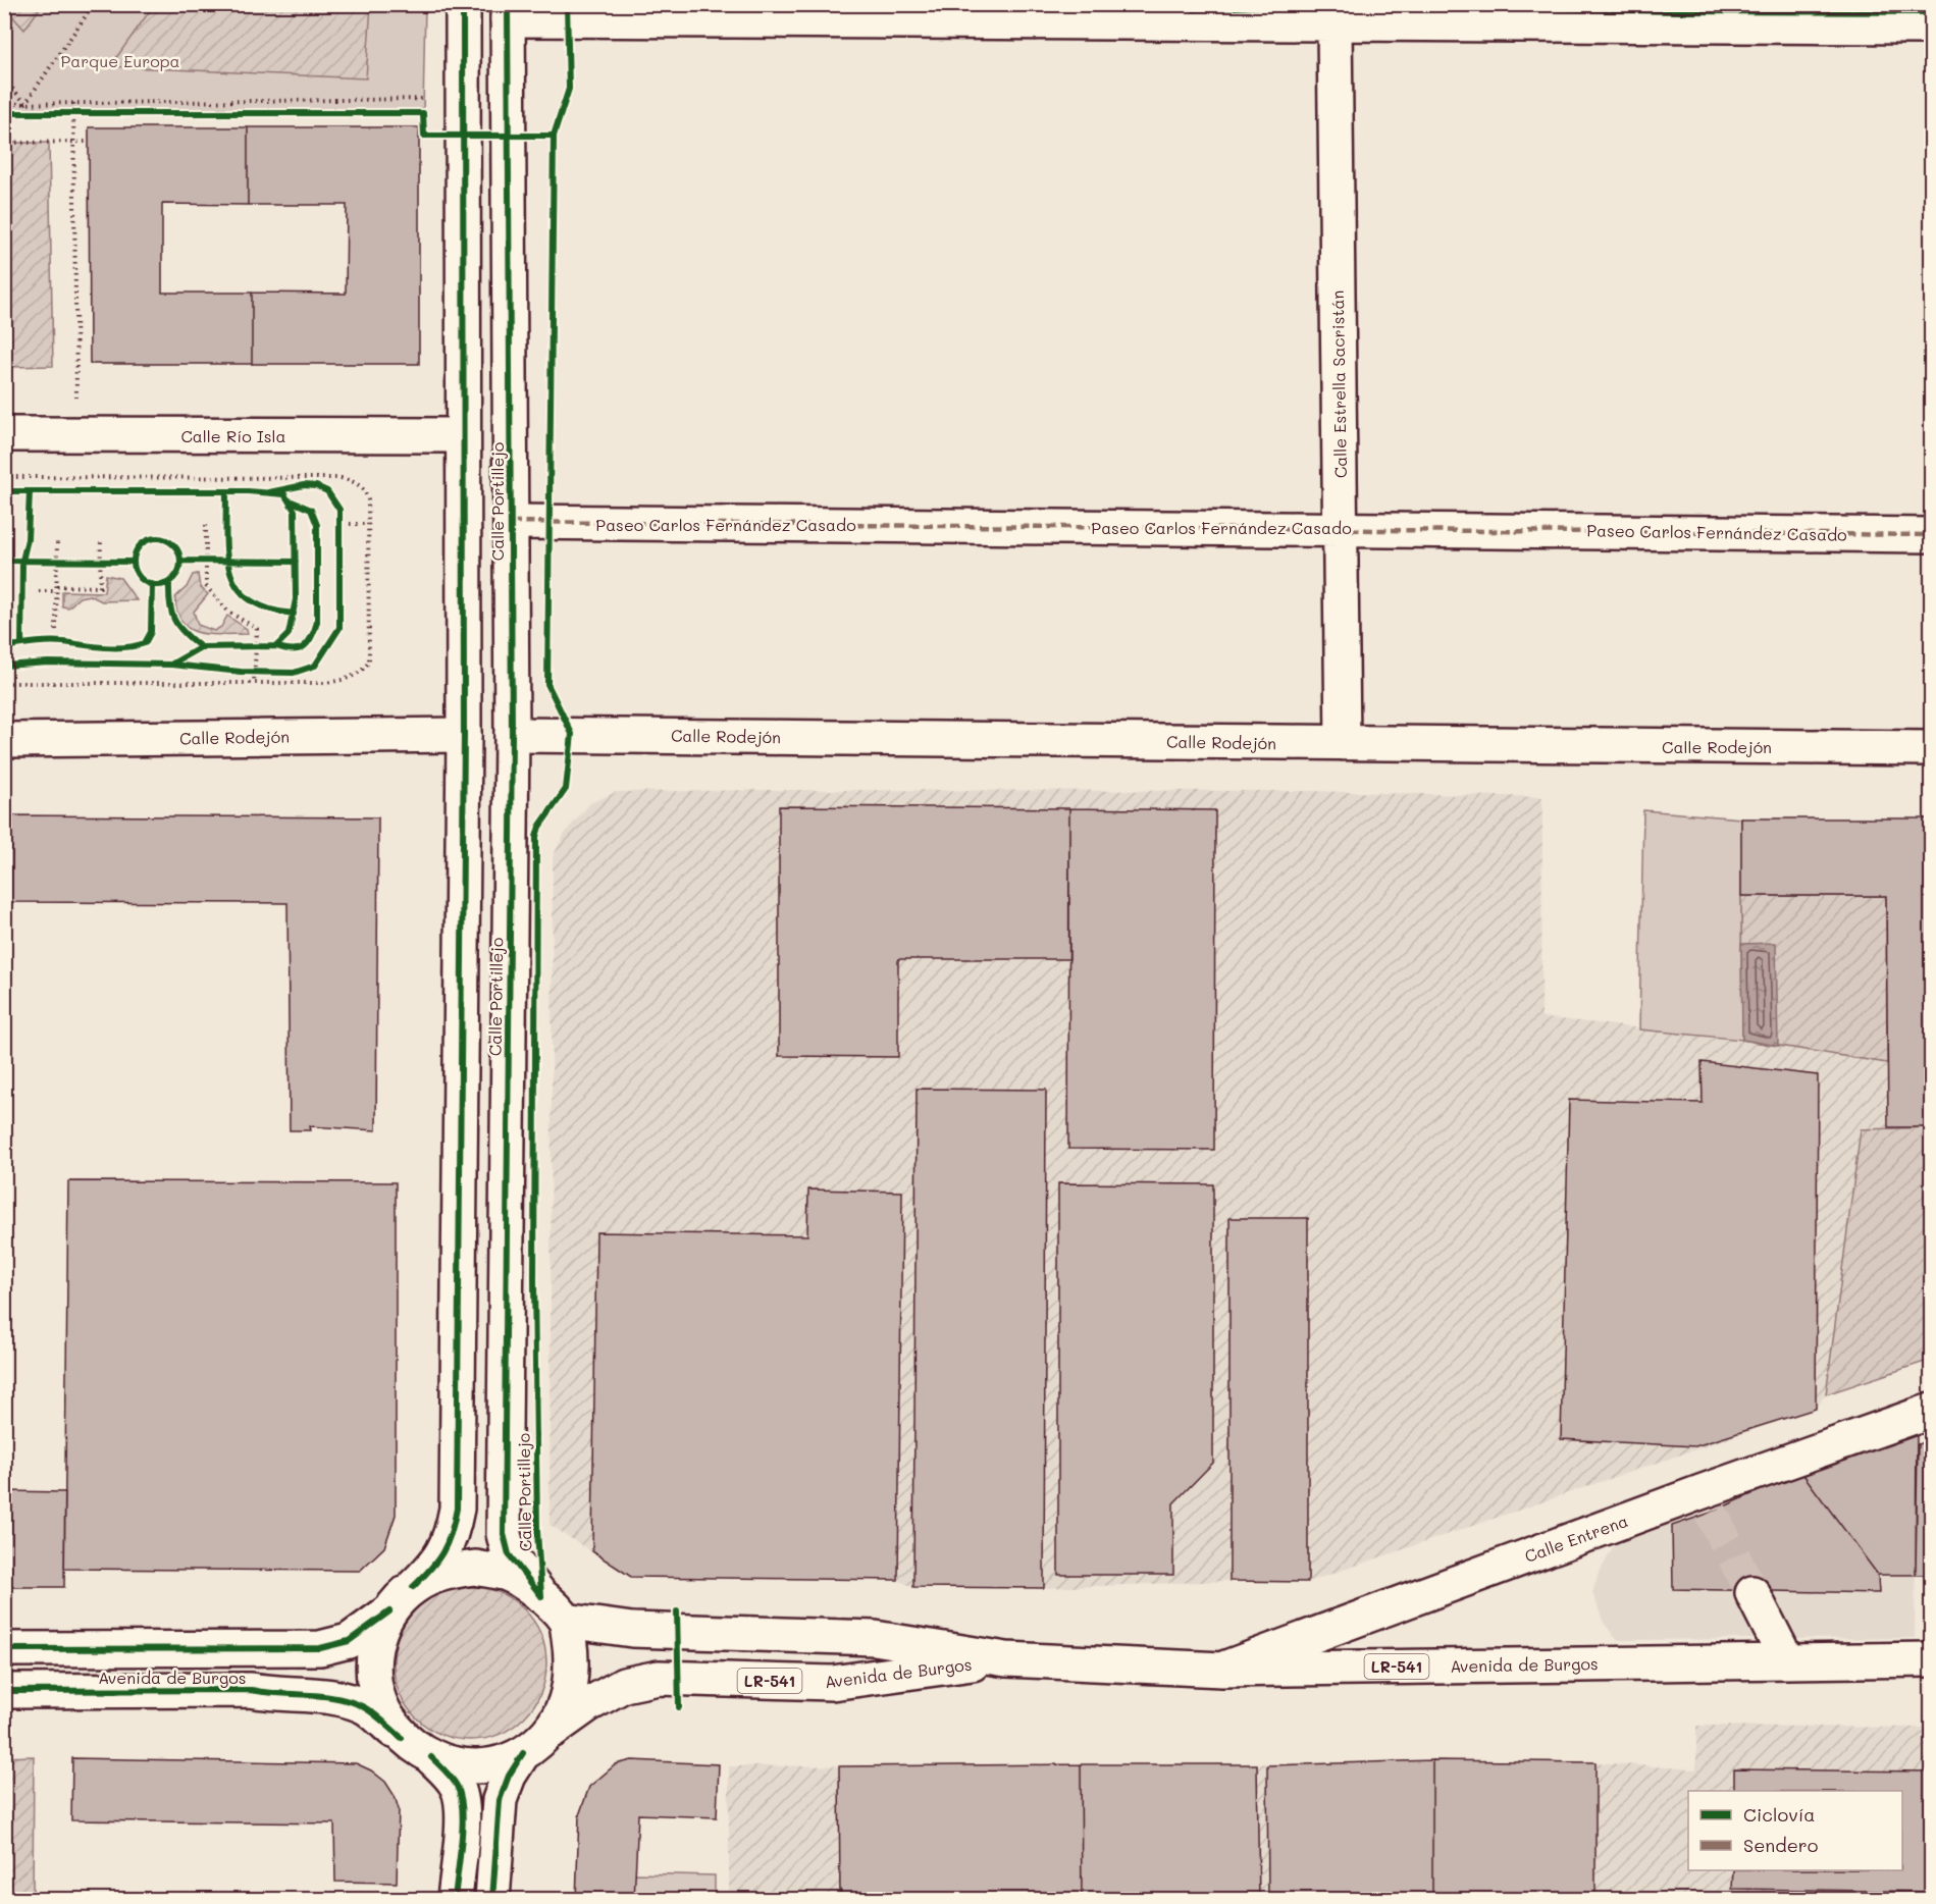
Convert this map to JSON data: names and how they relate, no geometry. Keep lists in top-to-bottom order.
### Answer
{
  "streets": {
    "main road": [
      "Calle Estrella Sacristán",
      "Calle Río Isla",
      "Calle Portillejo",
      "Paseo Carlos Fernández Casado",
      "Calle Rodejón",
      "Calle Entrena",
      "Avenida de Burgos",
      "LR-541"
    ]
  },
  "crossings": [
    ["Calle Estrella Sacristán", "Paseo Carlos Fernández Casado"],
    ["Calle Estrella Sacristán", "Calle Rodejón"],
    ["Calle Río Isla", "Calle Portillejo"],
    ["Calle Portillejo", "Paseo Carlos Fernández Casado"],
    ["Calle Portillejo", "Calle Rodejón"],
    ["Calle Portillejo", "Avenida de Burgos"],
    ["Calle Portillejo", "LR-541"],
    ["Calle Entrena", "Avenida de Burgos"],
    ["Avenida de Burgos", "LR-541"]
  ],
  "parks": ["Parque Europa"],
  "legend": ["Ciclovía", "Sendero"]
}
